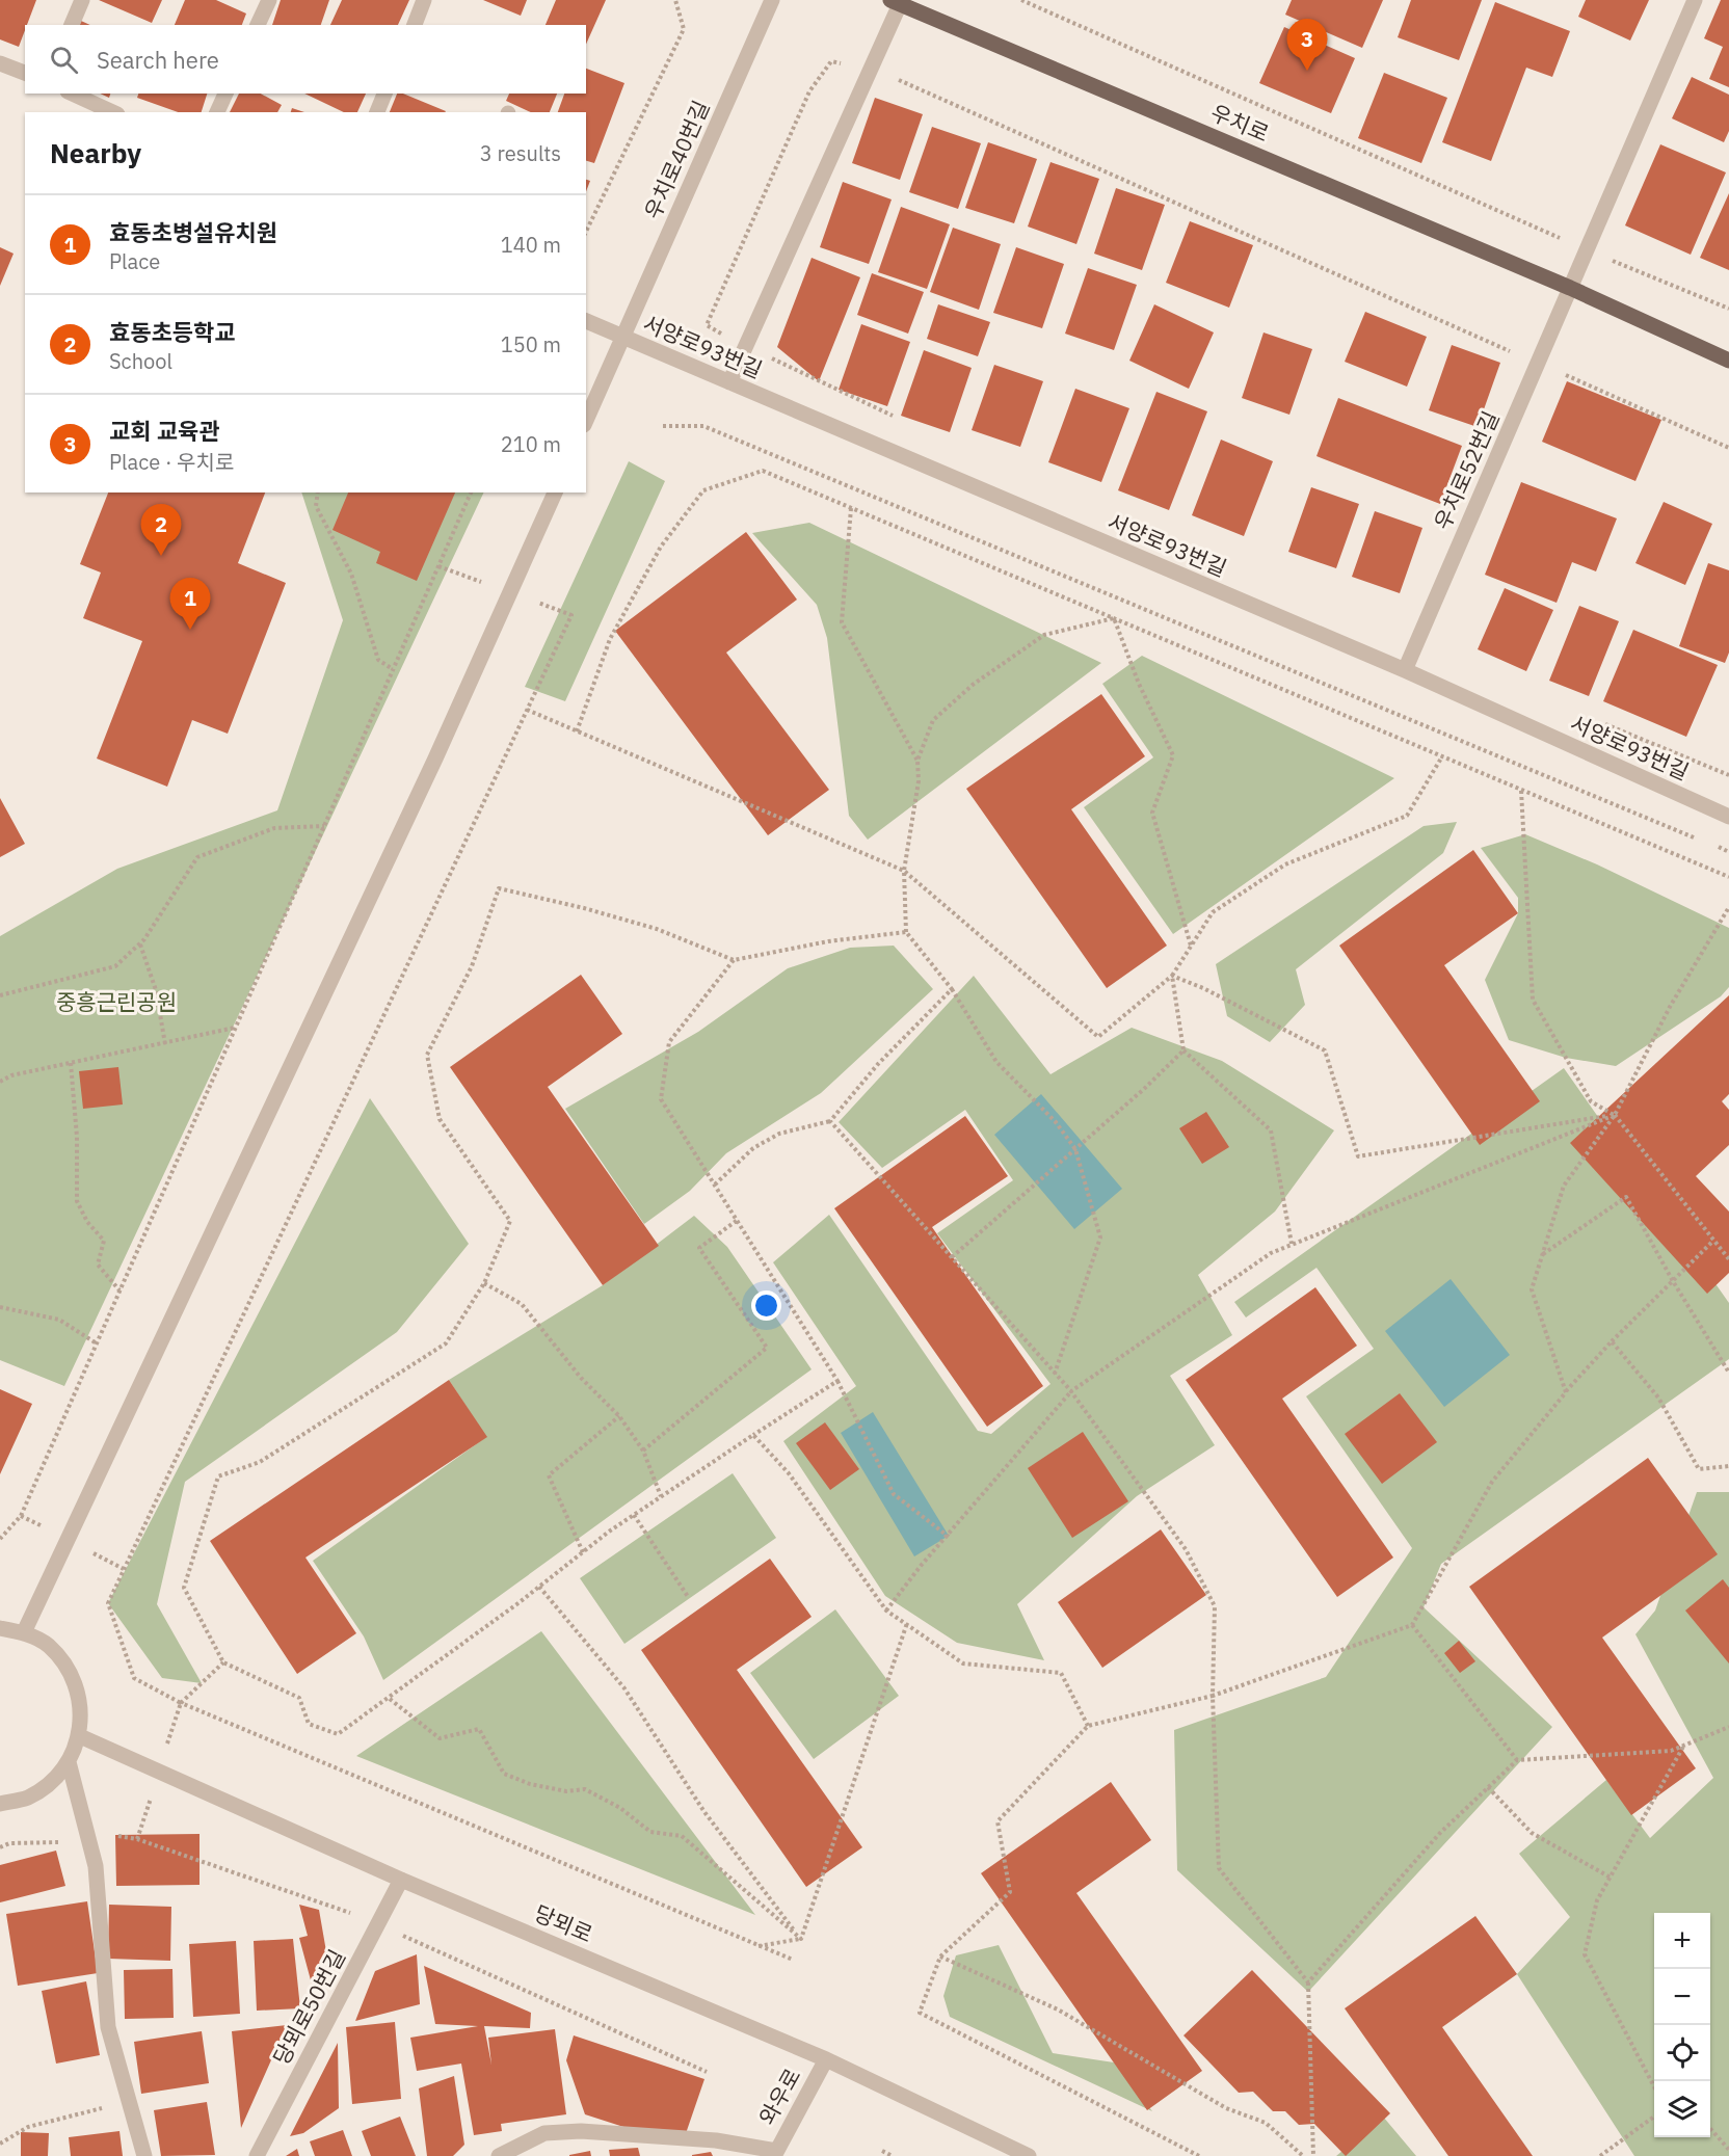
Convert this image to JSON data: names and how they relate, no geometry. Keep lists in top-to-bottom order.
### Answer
{
  "streets": {
    "main road": ["우치로"],
    "street": [
      "우치로40번길",
      "서양로93번길",
      "우치로52번길",
      "당뫼로",
      "당뫼로50번길",
      "와우로"
    ]
  },
  "crossings": [
    ["우치로", "우치로52번길"],
    ["우치로40번길", "서양로93번길"],
    ["서양로93번길", "우치로52번길"],
    ["당뫼로", "당뫼로50번길"],
    ["당뫼로", "와우로"]
  ],
  "parks": ["중흥근린공원"],
  "page": {
    "pins": ["3", "2", "1"],
    "search": "Search here",
    "heading": ["Nearby", "3 results"],
    "list": [
      {
        "mark": "1",
        "name": "효동초병설유치원",
        "note": "Place",
        "value": "140 m"
      },
      {
        "mark": "2",
        "name": "효동초등학교",
        "note": "School",
        "value": "150 m"
      },
      {
        "mark": "3",
        "name": "교회 교육관",
        "note": "Place · 우치로",
        "value": "210 m"
      }
    ],
    "map_buttons": ["+", "−"]
  }
}
